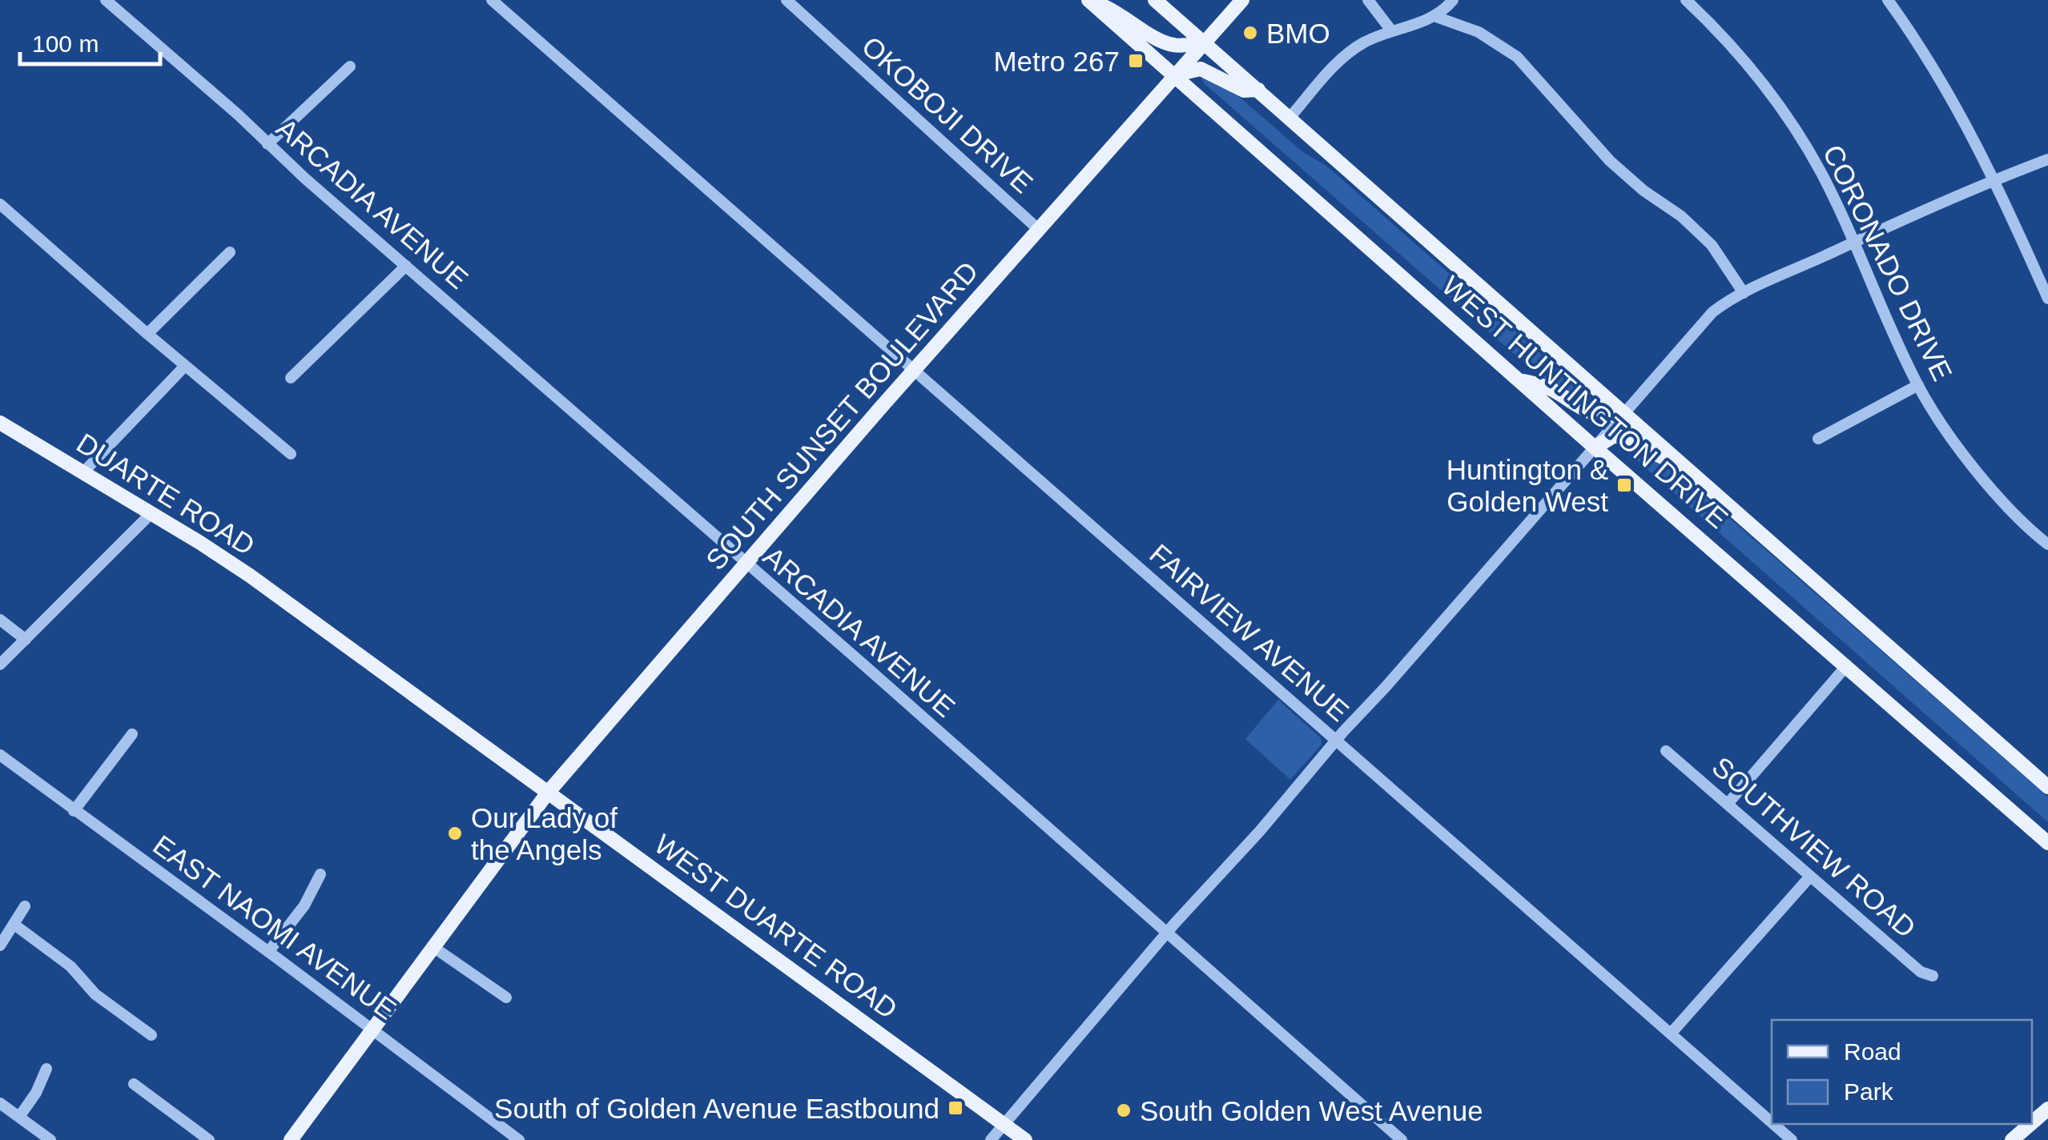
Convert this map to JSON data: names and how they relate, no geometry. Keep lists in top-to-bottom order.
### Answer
{
  "streets": {
    "main road": [
      "WEST HUNTINGTON DRIVE",
      "SOUTH SUNSET BOULEVARD",
      "DUARTE ROAD",
      "WEST DUARTE ROAD"
    ],
    "street": [
      "OKOBOJI DRIVE",
      "ARCADIA AVENUE",
      "CORONADO DRIVE",
      "FAIRVIEW AVENUE",
      "SOUTHVIEW ROAD",
      "EAST NAOMI AVENUE"
    ]
  },
  "crossings": [
    ["OKOBOJI DRIVE", "SOUTH SUNSET BOULEVARD"],
    ["ARCADIA AVENUE", "SOUTH SUNSET BOULEVARD"],
    ["WEST HUNTINGTON DRIVE", "SOUTH SUNSET BOULEVARD"],
    ["SOUTH SUNSET BOULEVARD", "FAIRVIEW AVENUE"],
    ["SOUTH SUNSET BOULEVARD", "WEST DUARTE ROAD"],
    ["SOUTH SUNSET BOULEVARD", "EAST NAOMI AVENUE"],
    ["DUARTE ROAD", "WEST DUARTE ROAD"]
  ],
  "places": {
    "other": ["BMO", "Our Lady of the Angels", "South Golden West Avenue"],
    "transit": ["Metro 267", "Huntington & Golden West", "South of Golden Avenue Eastbound"]
  },
  "legend": ["Road", "Park"],
  "scale_bar": "100 m"
}
